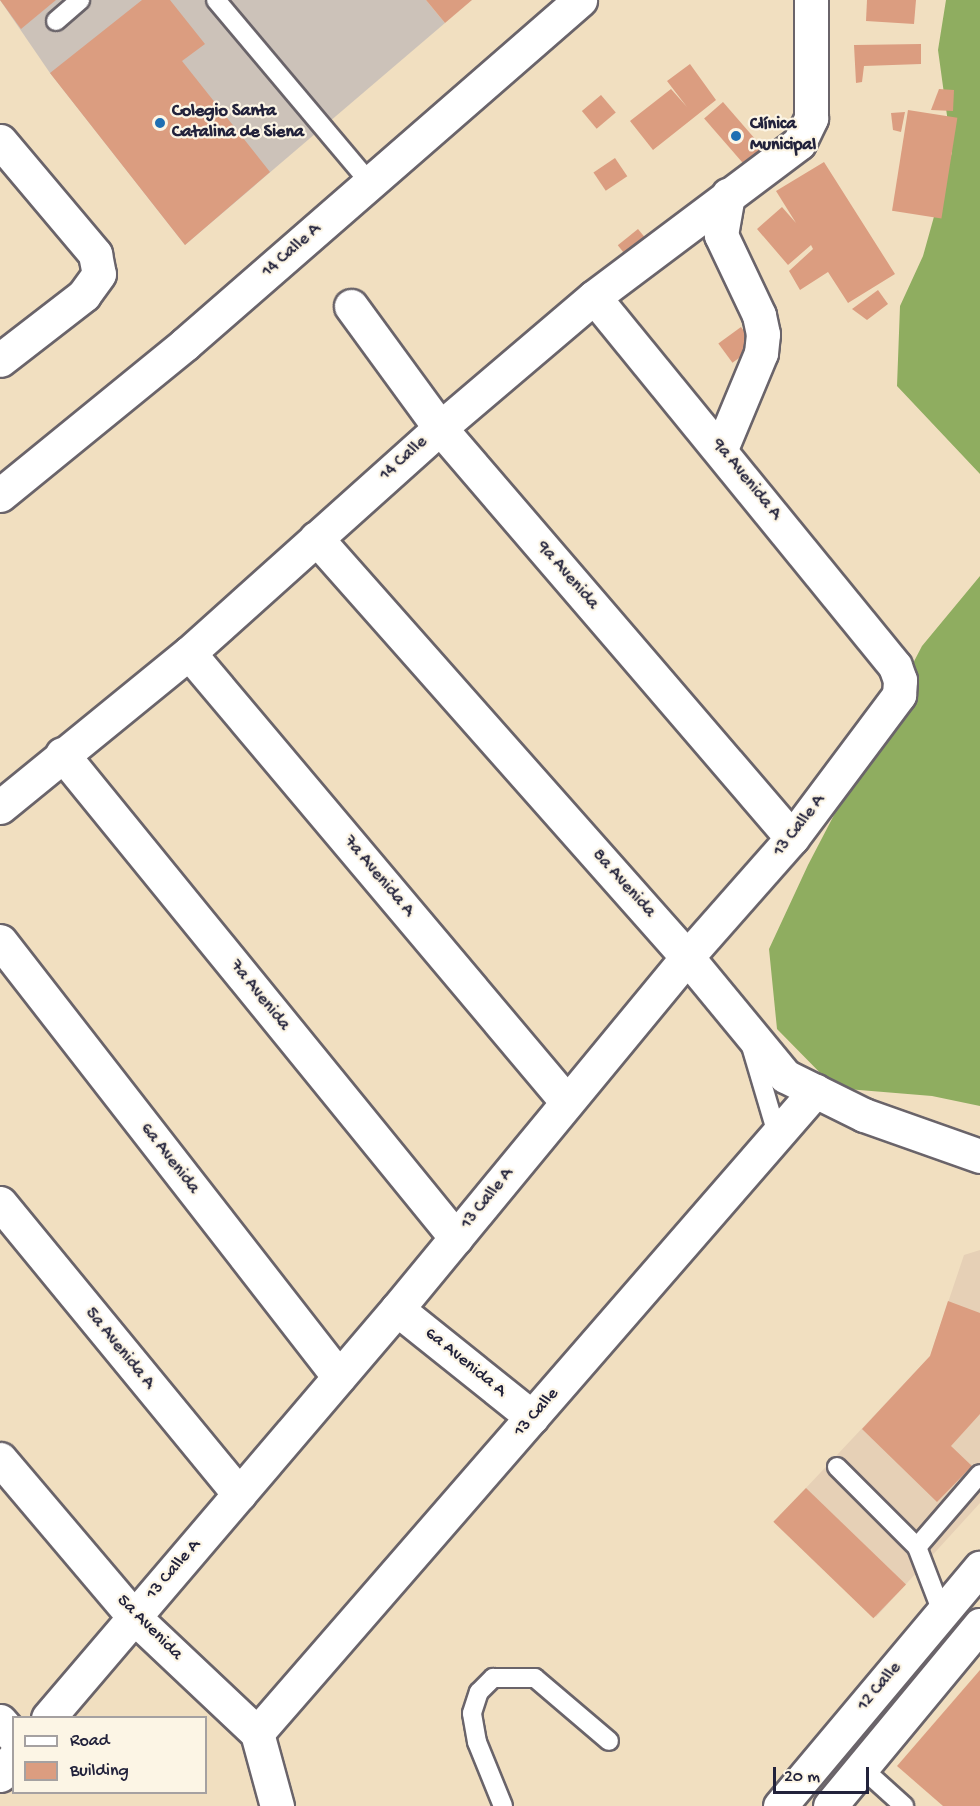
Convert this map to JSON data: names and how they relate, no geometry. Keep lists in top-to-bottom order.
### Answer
{
  "streets": {
    "street": [
      "14 Calle A",
      "14 Calle",
      "9a Avenida A",
      "9a Avenida",
      "13 Calle A",
      "7a Avenida A",
      "8a Avenida",
      "7a Avenida",
      "6a Avenida",
      "5a Avenida A",
      "6a Avenida A",
      "13 Calle",
      "5a Avenida",
      "12 Calle"
    ]
  },
  "crossings": [
    ["14 Calle", "9a Avenida A"],
    ["14 Calle", "9a Avenida"],
    ["14 Calle", "7a Avenida A"],
    ["14 Calle", "8a Avenida"],
    ["14 Calle", "7a Avenida"],
    ["9a Avenida A", "13 Calle A"],
    ["9a Avenida", "13 Calle A"],
    ["13 Calle A", "7a Avenida A"],
    ["13 Calle A", "8a Avenida"],
    ["13 Calle A", "7a Avenida"],
    ["13 Calle A", "6a Avenida"],
    ["13 Calle A", "5a Avenida A"],
    ["13 Calle A", "6a Avenida A"],
    ["13 Calle A", "5a Avenida"],
    ["8a Avenida", "13 Calle"],
    ["6a Avenida A", "13 Calle"],
    ["13 Calle", "5a Avenida"]
  ],
  "places": ["Colegio Santa Catalina de Siena", "Clínica Municipal"],
  "legend": ["Road", "Building"],
  "scale_bar": "20 m"
}
